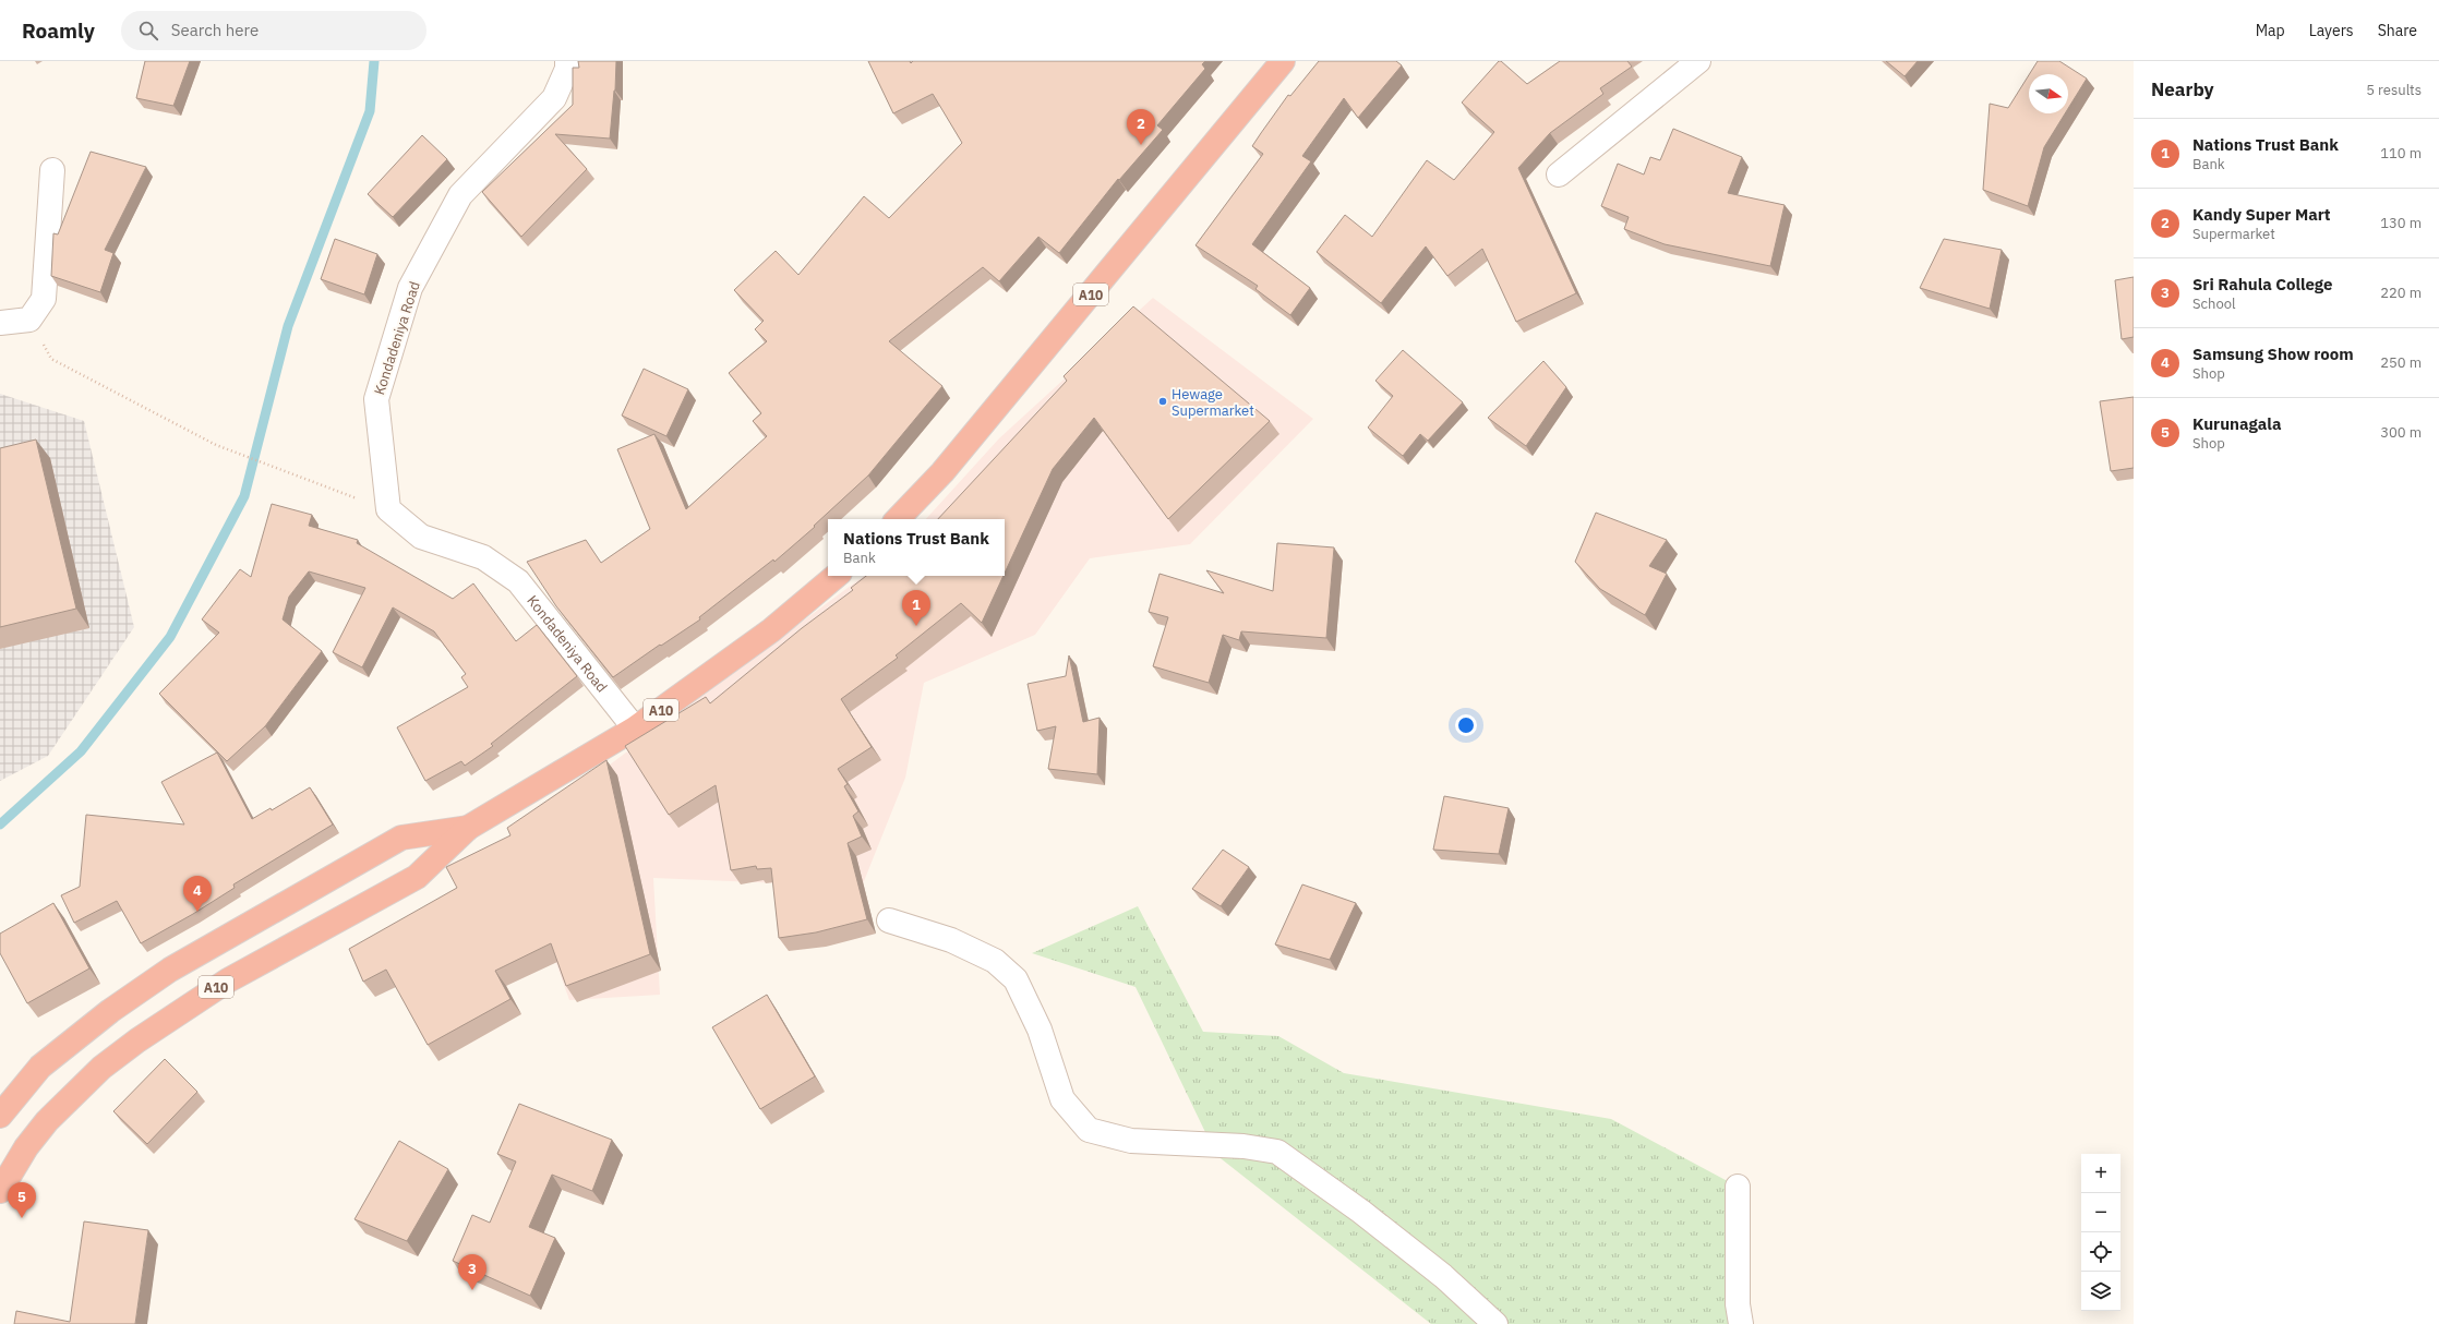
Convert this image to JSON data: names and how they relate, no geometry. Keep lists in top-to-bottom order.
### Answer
{
  "streets": {
    "highway": ["A10"],
    "street": ["Kondadeniya Road"]
  },
  "crossings": [
    ["A10", "Kondadeniya Road"]
  ],
  "places": ["Hewage Supermarket"],
  "north": "right",
  "page": {
    "header": "Roamly",
    "search": "Search here",
    "nav": ["Map", "Layers", "Share"],
    "heading": ["Nearby", "5 results"],
    "pins": [
      "2",
      "1",
      "4",
      "5",
      "3"
    ],
    "list": [
      {
        "mark": "1",
        "name": "Nations Trust Bank",
        "note": "Bank",
        "value": "110 m"
      },
      {
        "mark": "2",
        "name": "Kandy Super Mart",
        "note": "Supermarket",
        "value": "130 m"
      },
      {
        "mark": "3",
        "name": "Sri Rahula College",
        "note": "School",
        "value": "220 m"
      },
      {
        "mark": "4",
        "name": "Samsung Show room",
        "note": "Shop",
        "value": "250 m"
      },
      {
        "mark": "5",
        "name": "Kurunagala",
        "note": "Shop",
        "value": "300 m"
      }
    ],
    "popup": ["Nations Trust Bank", "Bank"],
    "map_buttons": ["+", "−"]
  }
}
